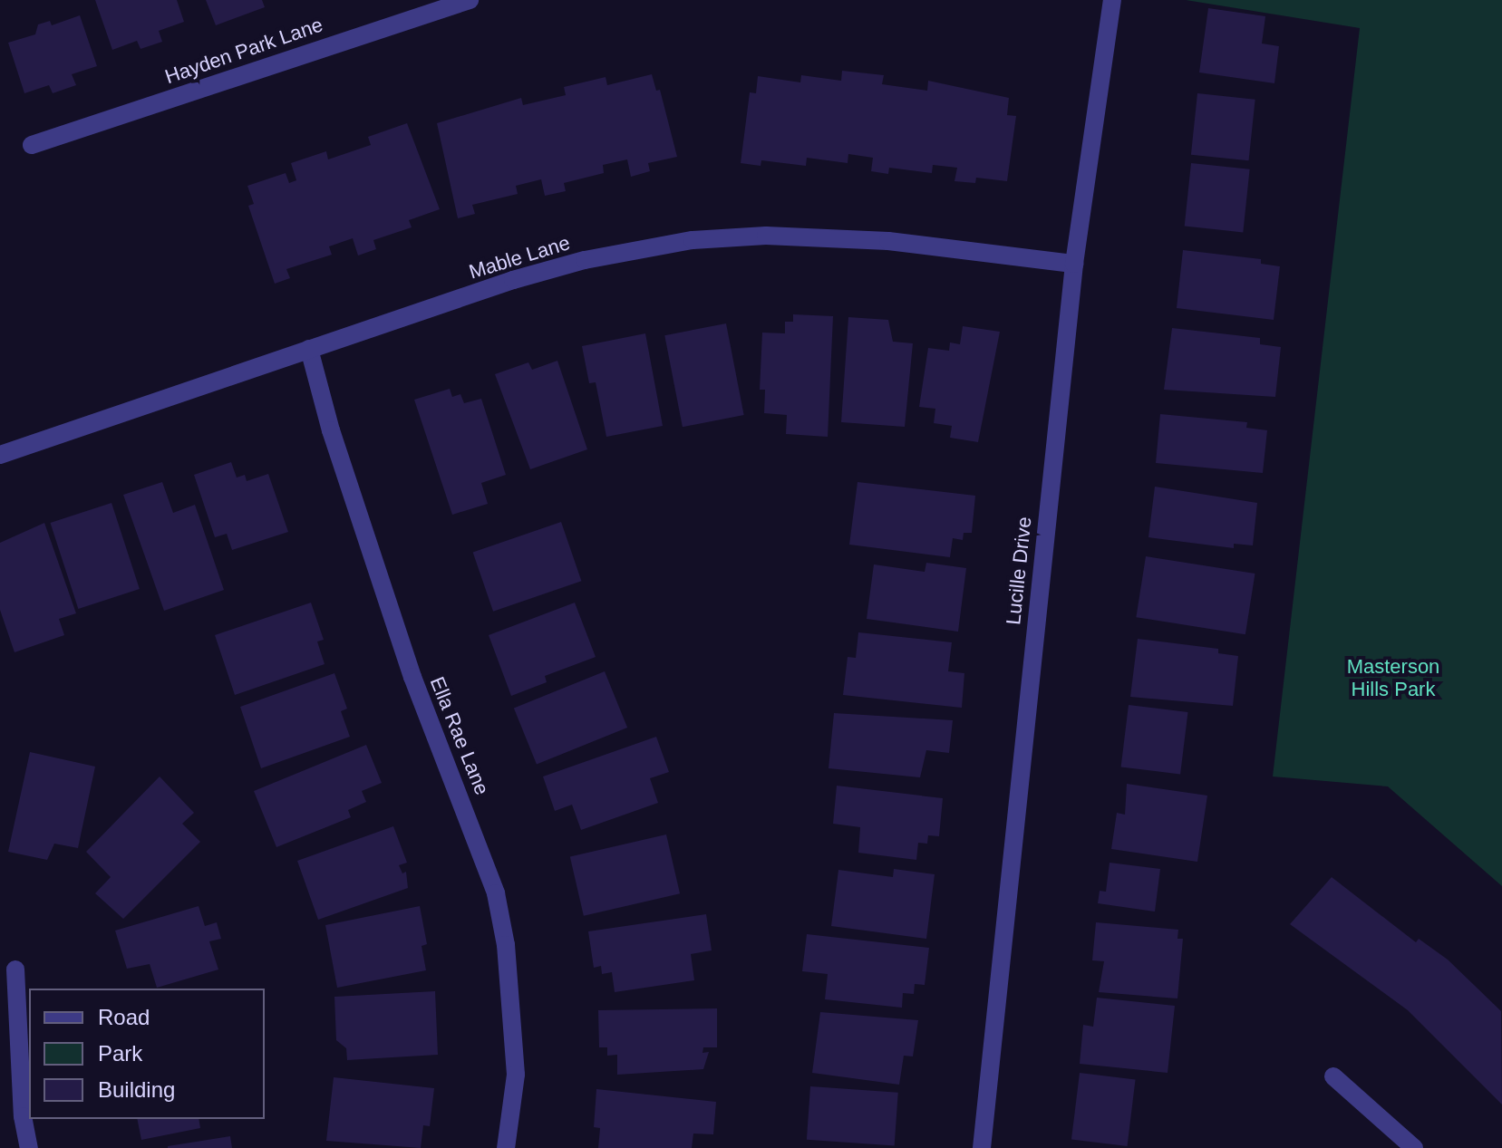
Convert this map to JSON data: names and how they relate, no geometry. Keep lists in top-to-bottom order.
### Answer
{
  "streets": {
    "street": [
      "Hayden Park Lane",
      "Mable Lane",
      "Lucille Drive",
      "Ella Rae Lane"
    ]
  },
  "crossings": [
    ["Mable Lane", "Lucille Drive"],
    ["Mable Lane", "Ella Rae Lane"]
  ],
  "parks": ["Masterson Hills Park"],
  "legend": ["Road", "Park", "Building"]
}
